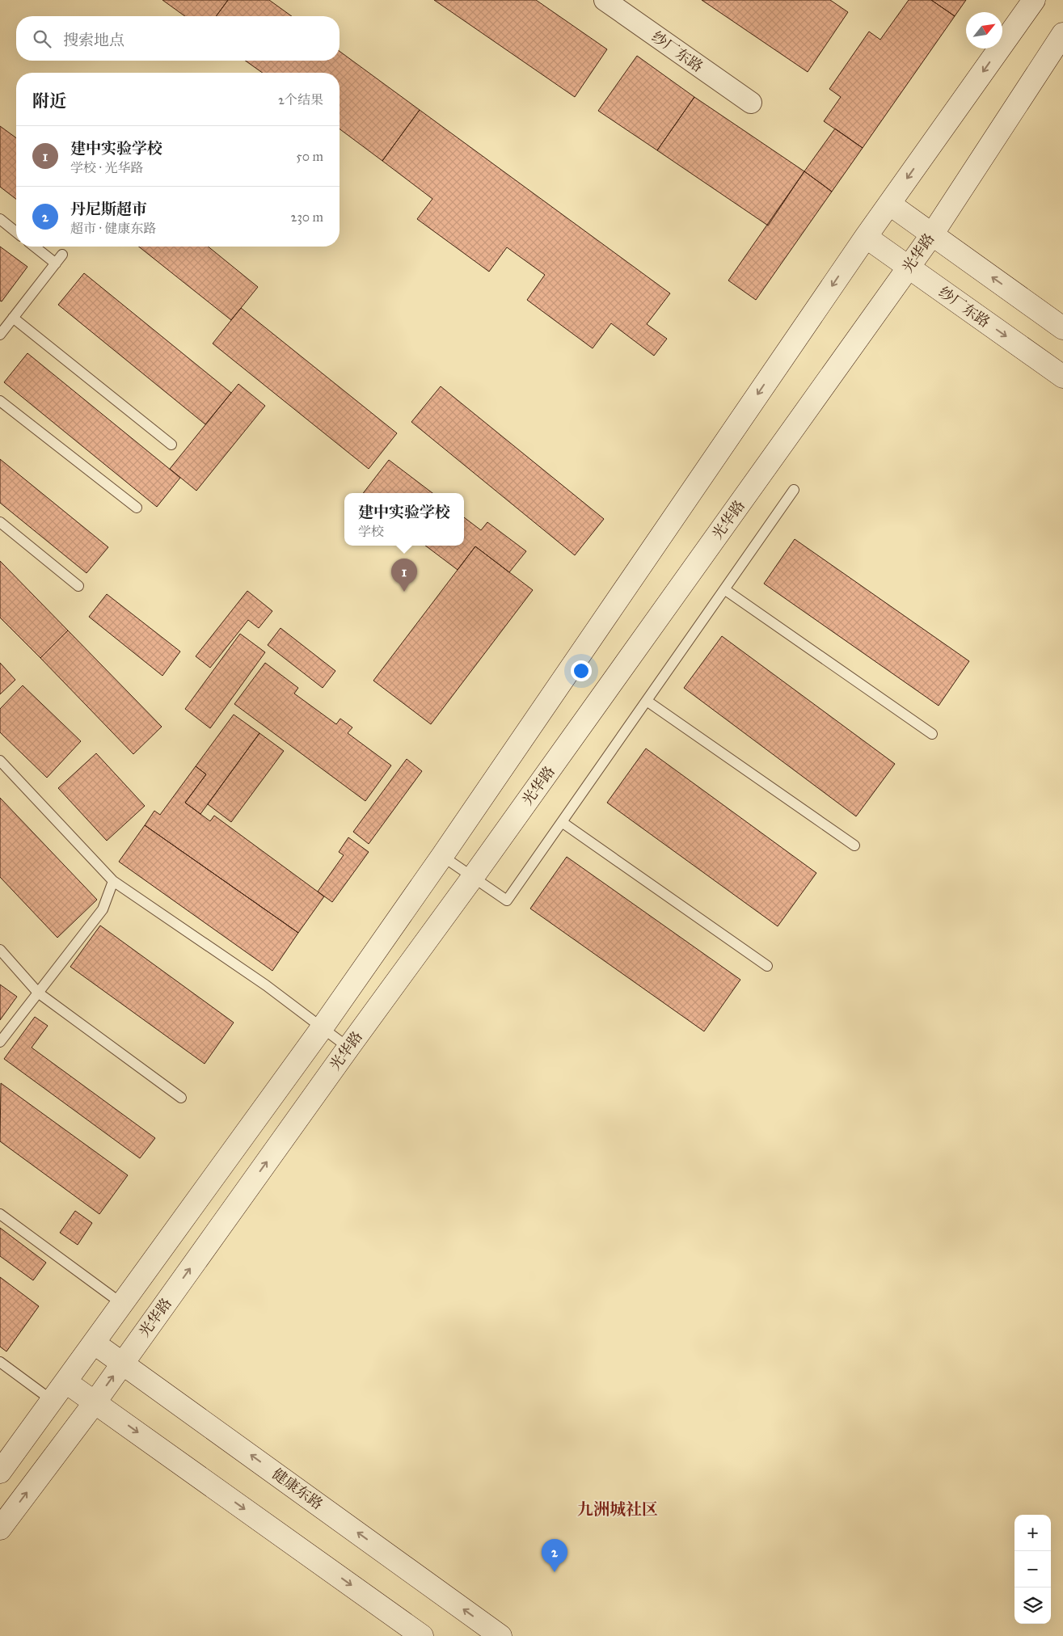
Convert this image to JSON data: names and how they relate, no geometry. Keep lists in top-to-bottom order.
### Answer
{
  "streets": {
    "main road": ["纱厂东路", "光华路", "健康东路"]
  },
  "crossings": [
    ["纱厂东路", "光华路"],
    ["光华路", "健康东路"]
  ],
  "one_way": ["纱厂东路"],
  "districts": ["九洲城社区"],
  "north": "top right",
  "page": {
    "search": "搜索地点",
    "heading": ["附近", "2个结果"],
    "list": [
      {
        "mark": "1",
        "name": "建中实验学校",
        "note": "学校 · 光华路",
        "value": "50 m"
      },
      {
        "mark": "2",
        "name": "丹尼斯超市",
        "note": "超市 · 健康东路",
        "value": "230 m"
      }
    ],
    "popup": ["建中实验学校", "学校"],
    "pins": ["1", "2"],
    "map_buttons": ["+", "−"]
  }
}
